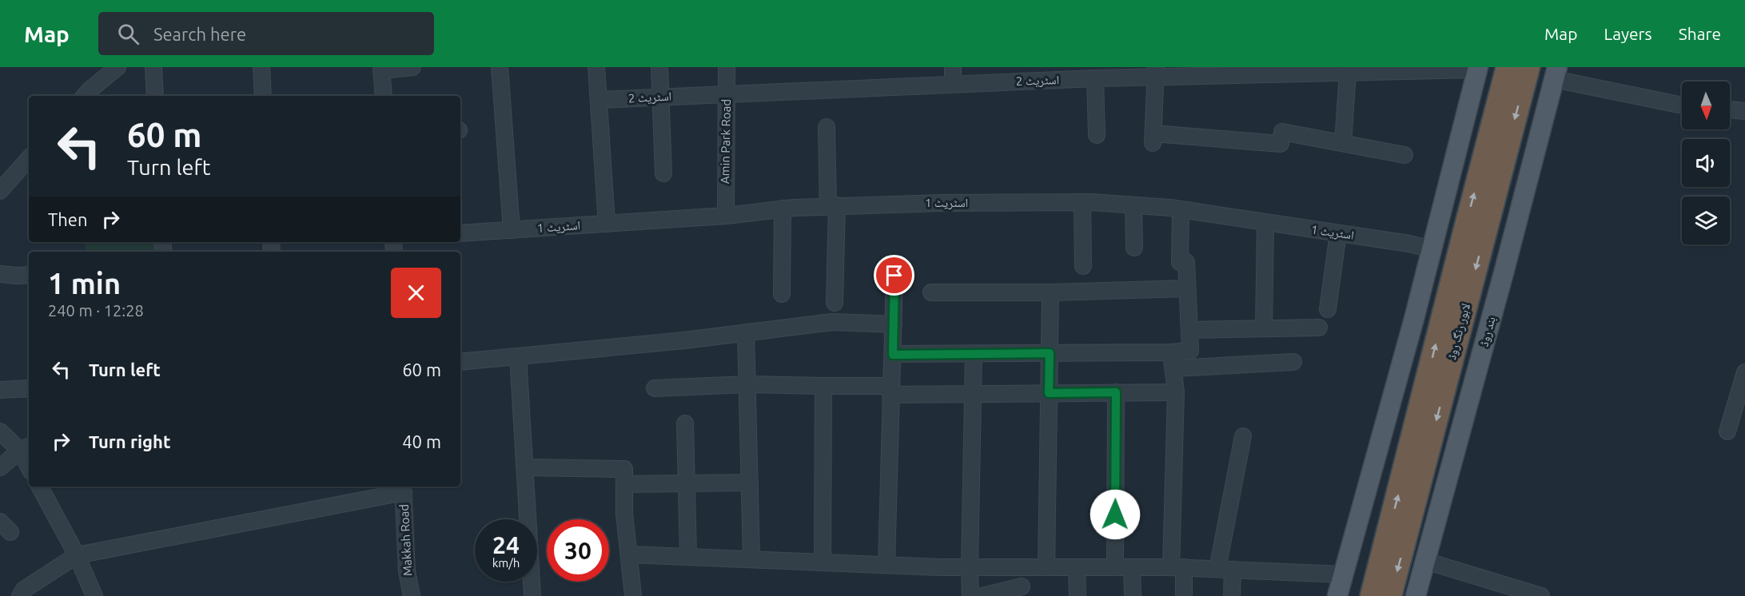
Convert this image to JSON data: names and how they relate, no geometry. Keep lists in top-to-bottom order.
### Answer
{
  "streets": {
    "highway": ["لاہور رنگ روڈ"],
    "main road": ["بند روڈ"],
    "street": [
      "اسٹریٹ 2",
      "Amin Park Road",
      "اسٹریٹ 1",
      "Makkah Road"
    ]
  },
  "crossings": [
    ["اسٹریٹ 2", "Amin Park Road"],
    ["Amin Park Road", "اسٹریٹ 1"]
  ],
  "north": "bottom",
  "page": {
    "header": "Map",
    "search": "Search here",
    "nav": ["Map", "Layers", "Share"],
    "turn": ["60 m", "Turn left"],
    "then": "Then",
    "heading": ["1 min", "240 m · 12:28"],
    "list": [
      {
        "name": "Turn left",
        "value": "60 m"
      },
      {
        "name": "Turn right",
        "value": "40 m"
      }
    ],
    "speed": "24 km/h",
    "limit": "30"
  }
}
